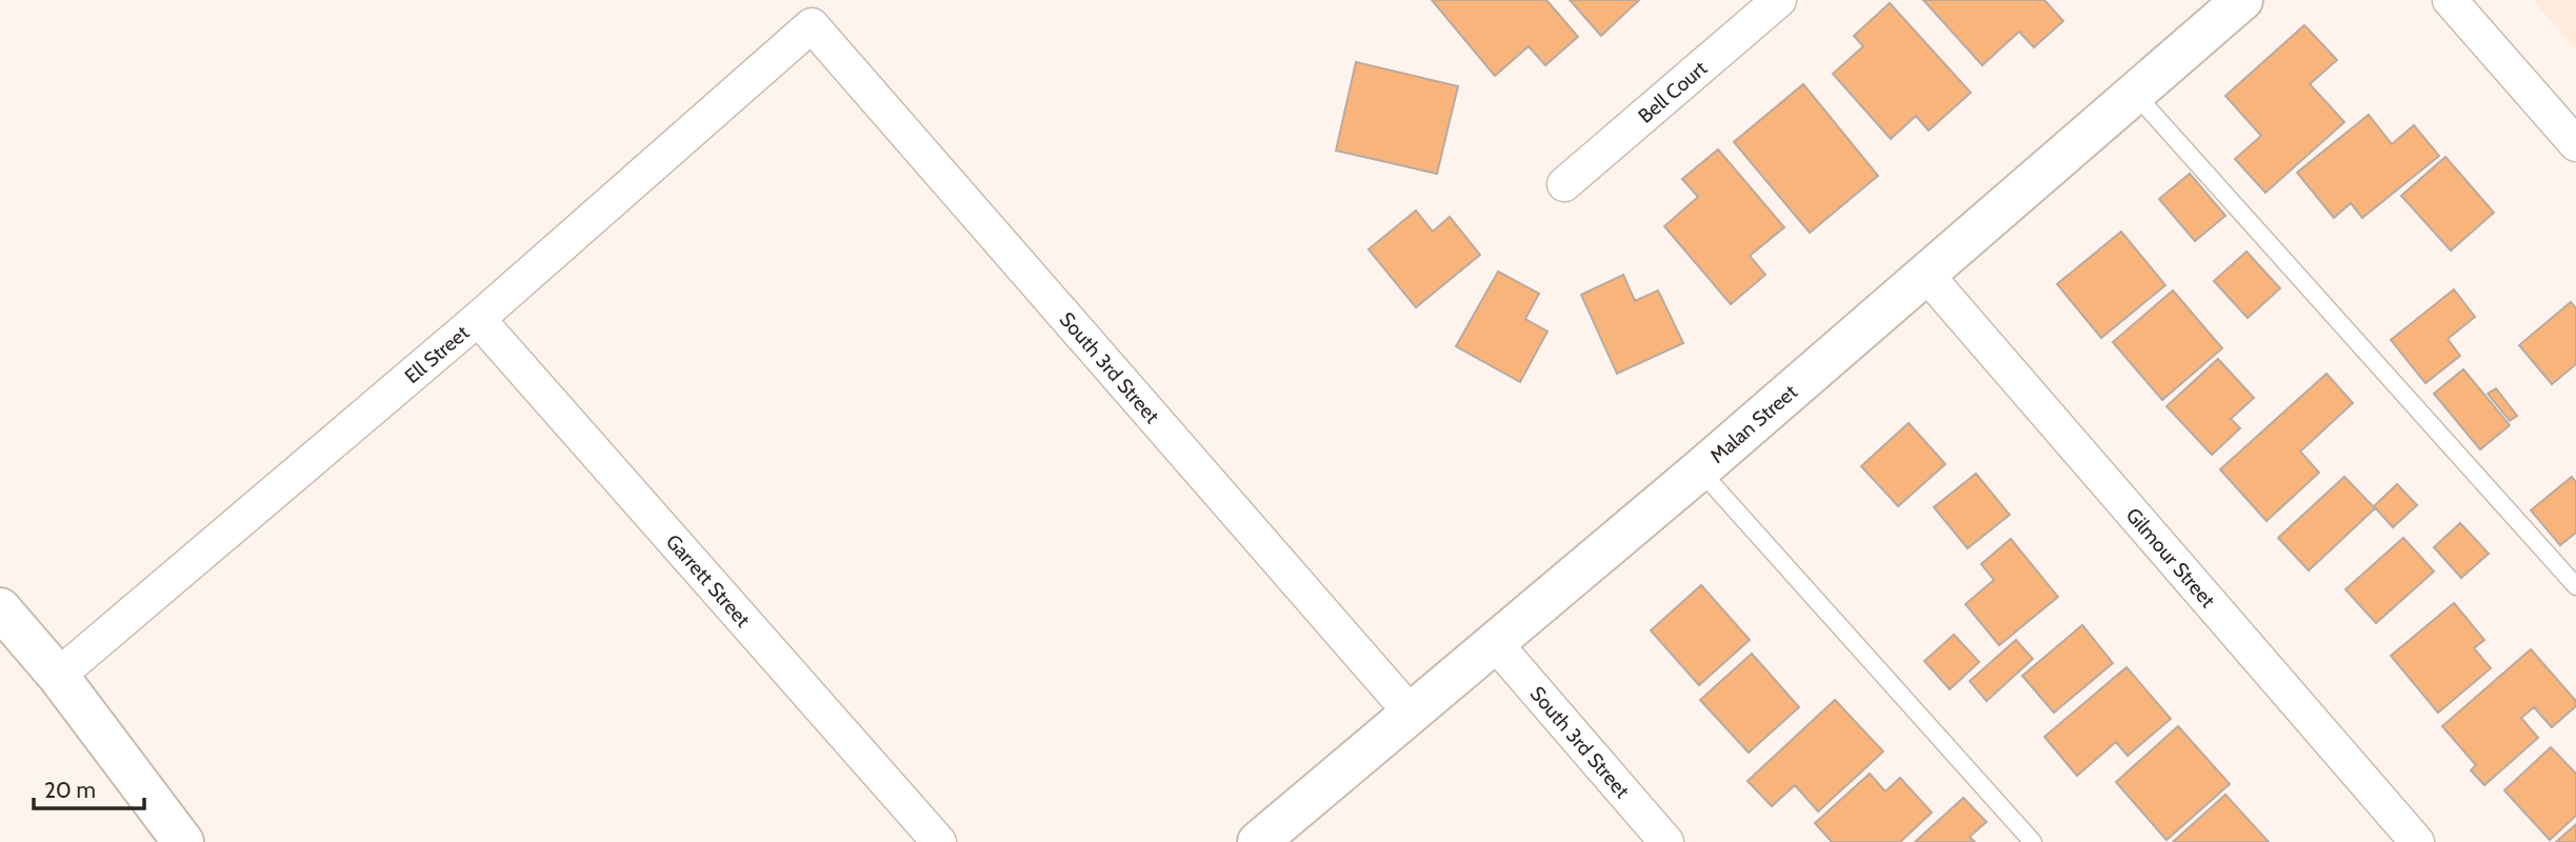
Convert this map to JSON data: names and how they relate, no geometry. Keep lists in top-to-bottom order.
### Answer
{
  "streets": {
    "street": [
      "Bell Court",
      "Ell Street",
      "South 3rd Street",
      "Malan Street",
      "Gilmour Street",
      "Garrett Street"
    ]
  },
  "crossings": [
    ["Ell Street", "South 3rd Street"],
    ["Ell Street", "Garrett Street"],
    ["South 3rd Street", "Malan Street"],
    ["Malan Street", "Gilmour Street"]
  ],
  "scale_bar": "20 m"
}
